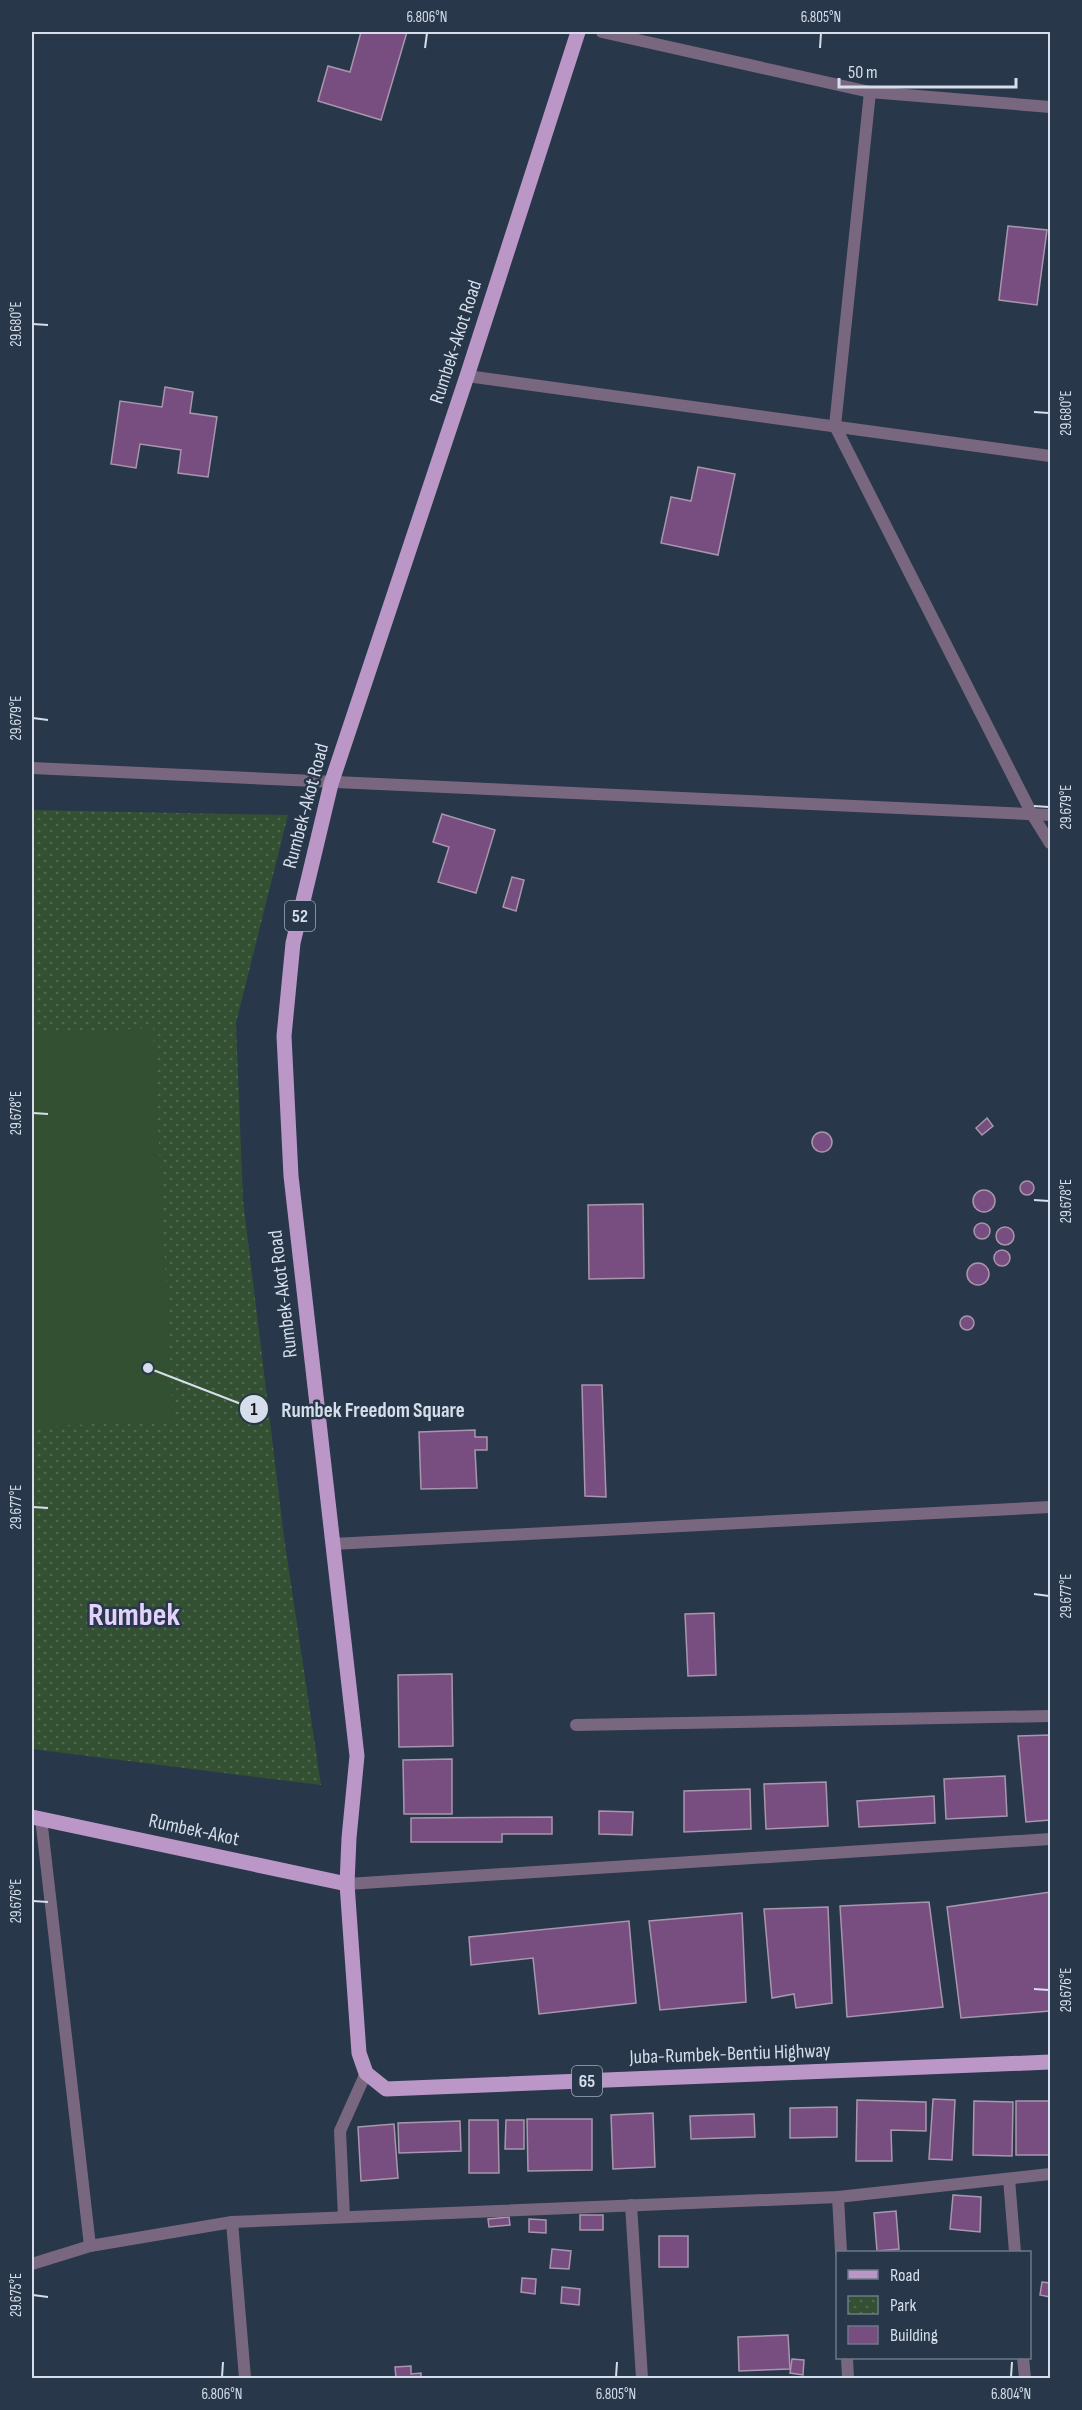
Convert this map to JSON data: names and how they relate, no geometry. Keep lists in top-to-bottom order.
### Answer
{
  "streets": {
    "main road": [
      "Rumbek-Akot Road",
      "52",
      "Rumbek-Akot",
      "Juba-Rumbek-Bentiu Highway",
      "65"
    ]
  },
  "crossings": [
    ["Rumbek-Akot Road", "Rumbek-Akot"]
  ],
  "districts": ["Rumbek"],
  "places": ["Rumbek Freedom Square"],
  "legend": ["Road", "Park", "Building"],
  "scale_bar": "50 m",
  "coordinates": [
    "6.806°N",
    "6.805°N",
    "29.680°E",
    "29.679°E",
    "29.678°E",
    "29.677°E",
    "29.676°E",
    "29.675°E",
    "6.804°N"
  ]
}
